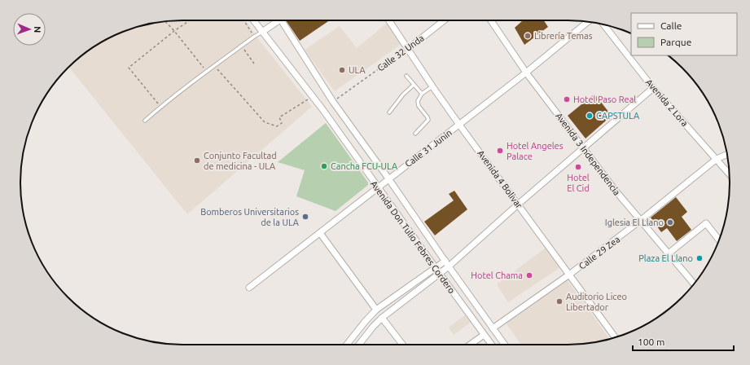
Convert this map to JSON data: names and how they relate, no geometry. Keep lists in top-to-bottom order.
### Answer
{
  "streets": {
    "street": [
      "Calle 32 Unda",
      "Avenida 2 Lora",
      "Calle 31 Junin",
      "Avenida 3 Independencia",
      "Avenida 4 Bolivar",
      "Avenida Don Tulio Febres Cordero",
      "Calle 29 Zea"
    ]
  },
  "crossings": [
    ["Calle 32 Unda", "Avenida 4 Bolivar"],
    ["Calle 32 Unda", "Avenida Don Tulio Febres Cordero"],
    ["Avenida 2 Lora", "Calle 29 Zea"],
    ["Calle 31 Junin", "Avenida 3 Independencia"],
    ["Calle 31 Junin", "Avenida 4 Bolivar"],
    ["Calle 31 Junin", "Avenida Don Tulio Febres Cordero"],
    ["Avenida 3 Independencia", "Calle 29 Zea"],
    ["Avenida 4 Bolivar", "Calle 29 Zea"],
    ["Avenida Don Tulio Febres Cordero", "Calle 29 Zea"]
  ],
  "places": [
    "Librería Temas",
    "ULA",
    "Hotel Paso Real",
    "CAPSTULA",
    "Hotel Angeles Palace",
    "Conjunto Facultad de medicina - ULA",
    "Cancha FCU-ULA",
    "Hotel El Cid",
    "Bomberos Universitarios de la ULA",
    "Iglesia El Llano",
    "Plaza El Llano",
    "Hotel Chama",
    "Auditorio Liceo Libertador"
  ],
  "legend": ["Calle", "Parque"],
  "scale_bar": "100 m",
  "north": "right"
}
